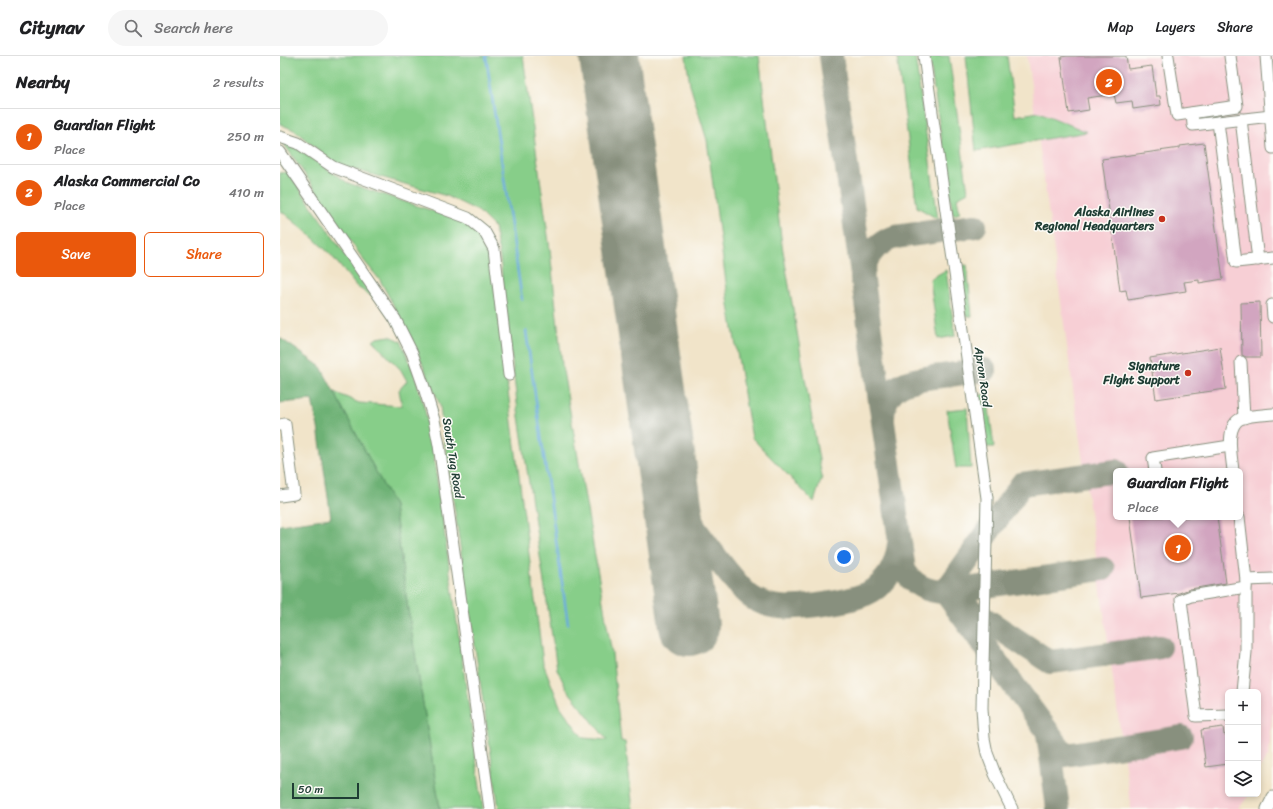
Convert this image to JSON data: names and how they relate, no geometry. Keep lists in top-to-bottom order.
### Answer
{
  "streets": {
    "street": ["Apron Road", "South Tug Road"]
  },
  "places": ["Alaska Airlines Regional Headquarters", "Signature Flight Support"],
  "scale_bar": "50 m",
  "page": {
    "header": "Citynav",
    "search": "Search here",
    "nav": ["Map", "Layers", "Share"],
    "heading": ["Nearby", "2 results"],
    "pins": ["2", "1"],
    "list": [
      {
        "mark": "1",
        "name": "Guardian Flight",
        "note": "Place",
        "value": "250 m"
      },
      {
        "mark": "2",
        "name": "Alaska Commercial Co",
        "note": "Place",
        "value": "410 m"
      }
    ],
    "buttons": ["Save", "Share"],
    "popup": ["Guardian Flight", "Place"],
    "map_buttons": ["+", "−"],
    "scale": "50 m"
  }
}
